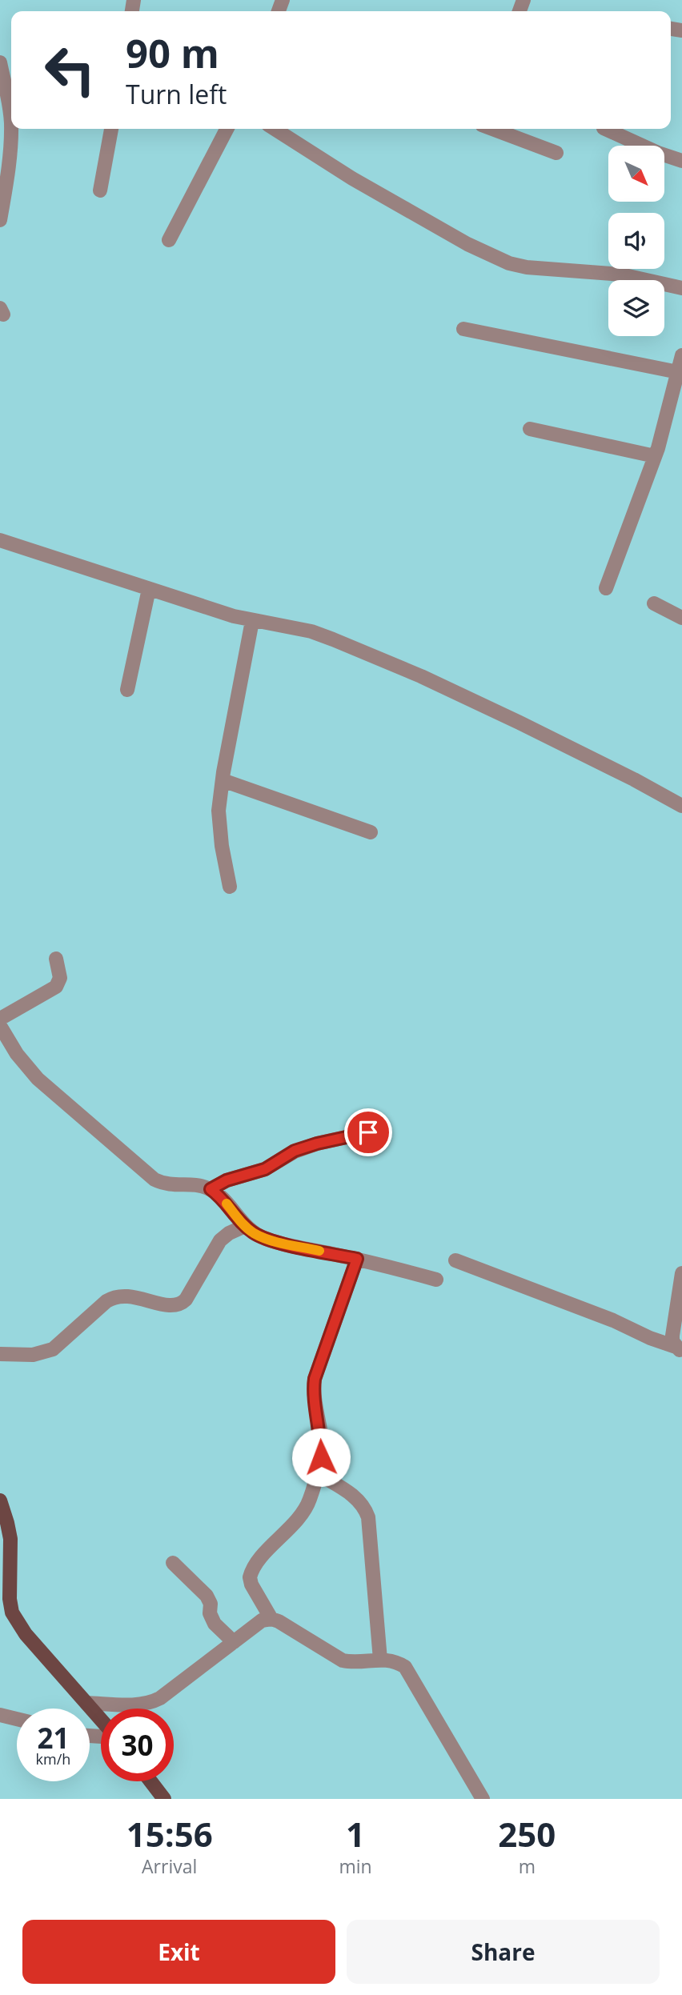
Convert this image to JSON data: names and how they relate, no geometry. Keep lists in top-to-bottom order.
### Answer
{
  "north": "bottom right",
  "page": {
    "turn": ["90 m", "Turn left"],
    "speed": "21 km/h",
    "limit": "30",
    "eta": [
      "15:56",
      "Arrival",
      "1",
      "min",
      "250",
      "m"
    ],
    "buttons": ["Exit", "Share"]
  }
}
